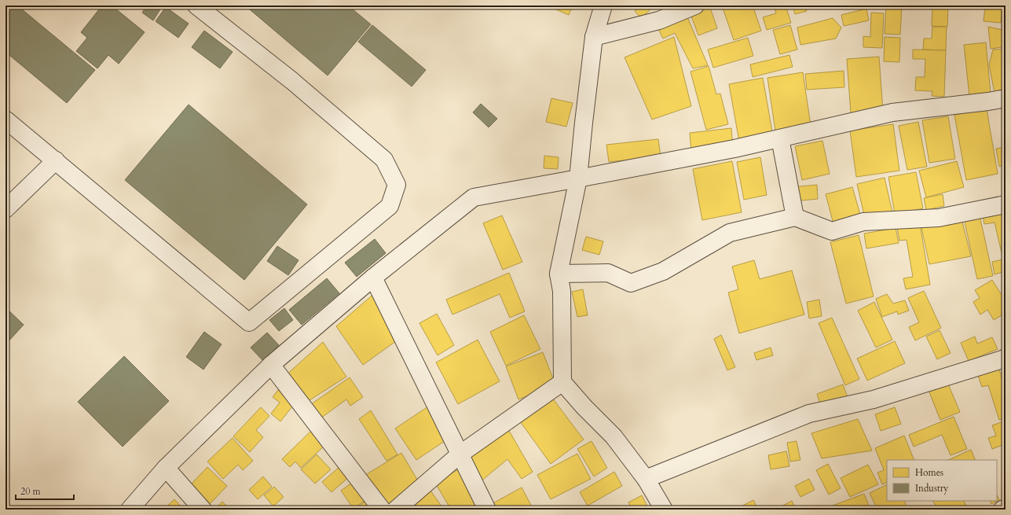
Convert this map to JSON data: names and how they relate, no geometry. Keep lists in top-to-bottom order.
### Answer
{
  "legend": ["Homes", "Industry"],
  "scale_bar": "20 m"
}
